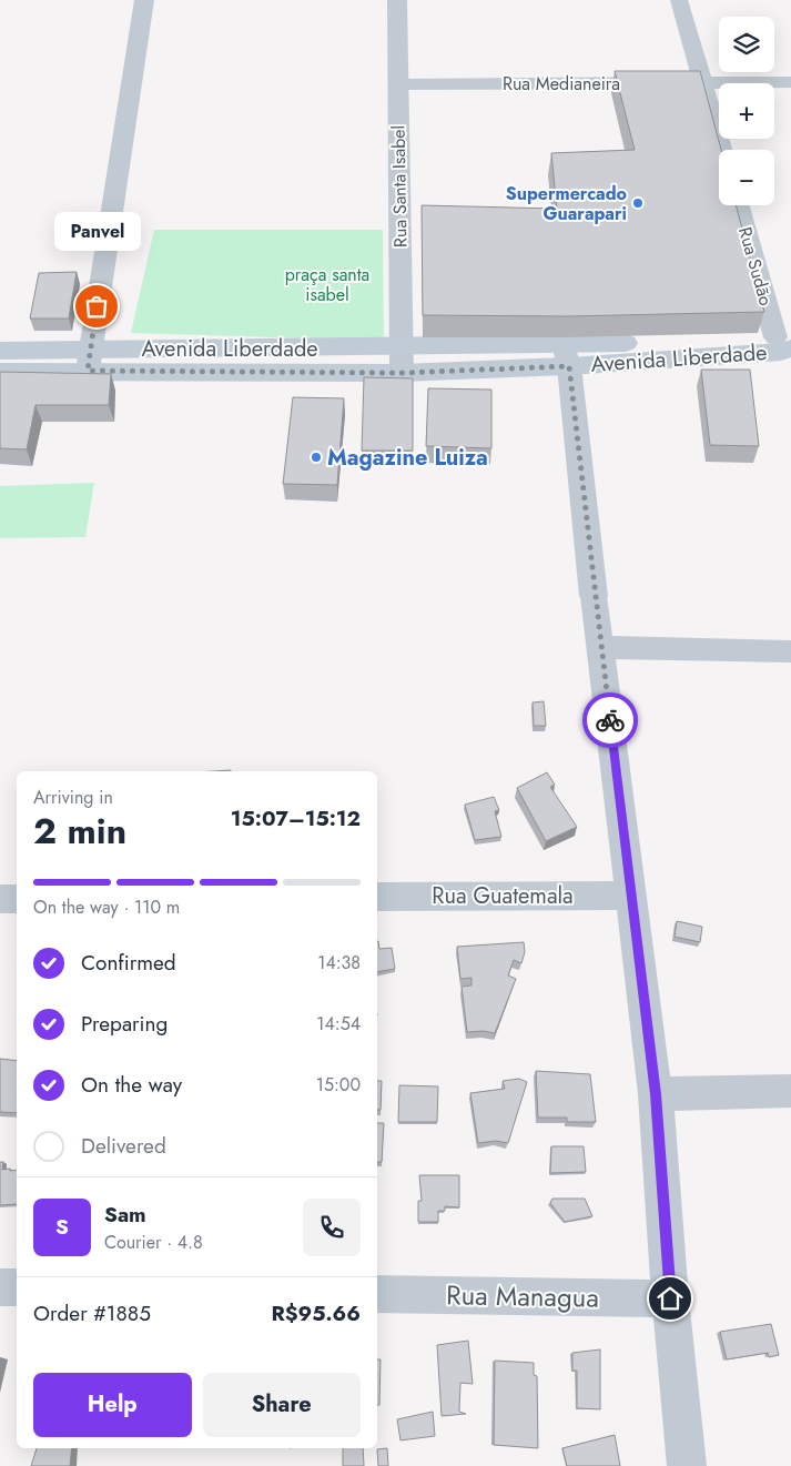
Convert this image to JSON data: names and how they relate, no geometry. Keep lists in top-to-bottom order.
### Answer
{
  "streets": {
    "main road": ["Avenida Liberdade"],
    "street": [
      "Rua Medianeira",
      "Rua Santa Isabel",
      "Rua Sudão",
      "Rua Guatemala",
      "Rua Managua"
    ]
  },
  "crossings": [
    ["Rua Medianeira", "Rua Santa Isabel"],
    ["Rua Santa Isabel", "Avenida Liberdade"],
    ["Rua Sudão", "Avenida Liberdade"]
  ],
  "parks": ["praça santa isabel"],
  "places": ["Supermercado Guarapari", "Panvel", "Magazine Luiza"],
  "page": {
    "map_buttons": ["+", "−"],
    "bubble": "Panvel",
    "heading": ["2 min", "Arriving in", "15:07–15:12"],
    "panel": [
      "Sam",
      "Courier · 4.8",
      "Order #1885",
      "R$95.66"
    ],
    "bar": "On the way · 110 m",
    "list": [
      ["Confirmed", "14:38"],
      ["Preparing", "14:54"],
      ["On the way", "15:00"],
      "Delivered"
    ],
    "round": "S",
    "buttons": ["Help", "Share"]
  }
}
